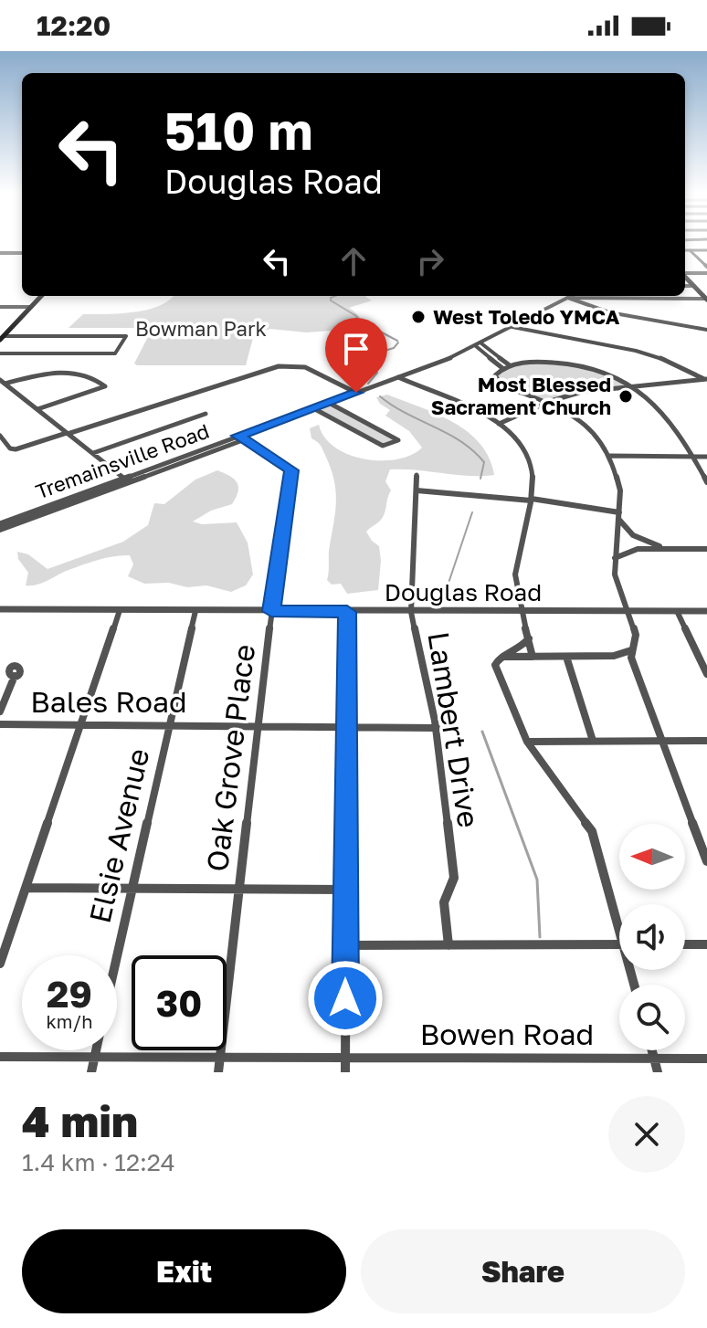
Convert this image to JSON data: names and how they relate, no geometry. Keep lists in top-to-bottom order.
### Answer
{
  "streets": {
    "street": [
      "Tremainsville Road",
      "Douglas Road",
      "Bales Road",
      "Lambert Drive",
      "Oak Grove Place",
      "Elsie Avenue",
      "Bowen Road"
    ]
  },
  "crossings": [
    ["Tremainsville Road", "Oak Grove Place"],
    ["Douglas Road", "Lambert Drive"],
    ["Douglas Road", "Oak Grove Place"],
    ["Douglas Road", "Elsie Avenue"],
    ["Bales Road", "Lambert Drive"],
    ["Bales Road", "Oak Grove Place"],
    ["Bales Road", "Elsie Avenue"],
    ["Oak Grove Place", "Bowen Road"],
    ["Elsie Avenue", "Bowen Road"]
  ],
  "parks": ["Bowman Park"],
  "places": ["West Toledo YMCA", "Most Blessed Sacrament Church"],
  "north": "left",
  "page": {
    "status": "12:20",
    "turn": ["510 m", "Douglas Road"],
    "speed": "29 km/h",
    "limit": "30",
    "heading": ["4 min", "1.4 km · 12:24"],
    "buttons": ["Exit", "Share"]
  }
}
